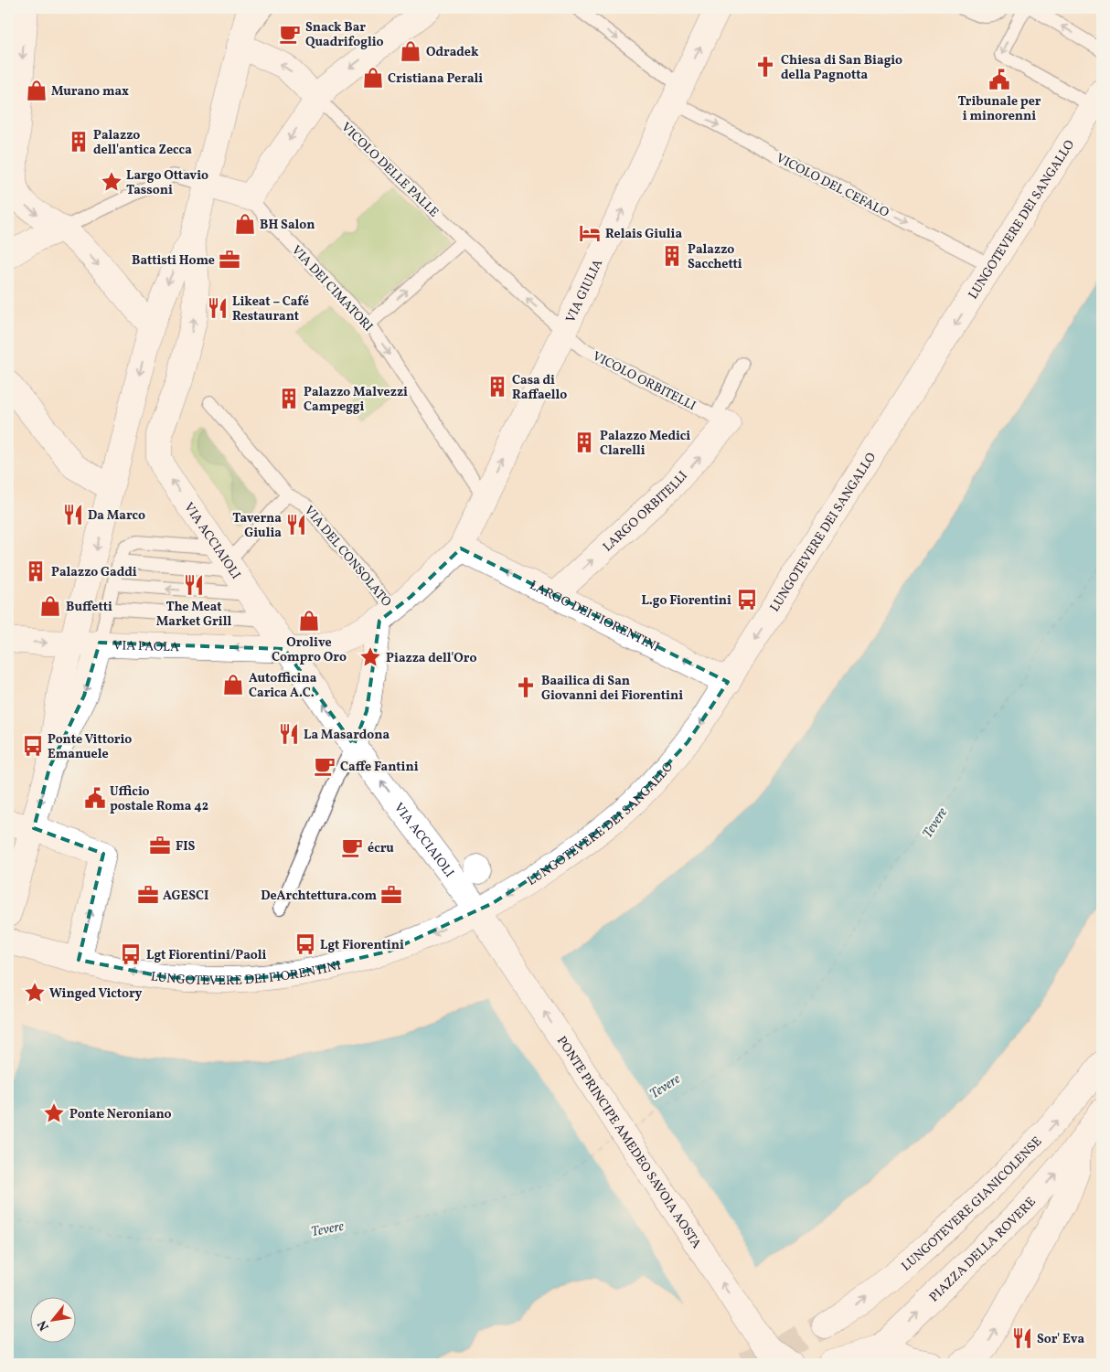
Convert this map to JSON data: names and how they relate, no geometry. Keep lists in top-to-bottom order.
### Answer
{
  "streets": {
    "street": [
      "LUNGOTEVERE DEI SANGALLO",
      "VIA GIULIA",
      "LARGO ORBITELLI",
      "VIA ACCIAIOLI",
      "LARGO DEI FIORENTINI",
      "VIA PAOLA",
      "LUNGOTEVERE DEI FIORENTINI",
      "PONTE PRINCIPE AMEDEO SAVOIA AOSTA",
      "LUNGOTEVERE GIANICOLENSE",
      "PIAZZA DELLA ROVERE"
    ],
    "lane": [
      "VICOLO DELLE PALLE",
      "VICOLO DEL CEFALO",
      "VIA DEI CIMATORI",
      "VICOLO ORBITELLI",
      "VIA DEL CONSOLATO"
    ]
  },
  "crossings": [
    ["VICOLO DELLE PALLE", "VIA GIULIA"],
    ["VICOLO DELLE PALLE", "VICOLO ORBITELLI"],
    ["VICOLO DEL CEFALO", "LUNGOTEVERE DEI SANGALLO"],
    ["VICOLO DEL CEFALO", "VIA GIULIA"],
    ["LUNGOTEVERE DEI SANGALLO", "VIA ACCIAIOLI"],
    ["LUNGOTEVERE DEI SANGALLO", "LARGO DEI FIORENTINI"],
    ["LUNGOTEVERE DEI SANGALLO", "LUNGOTEVERE DEI FIORENTINI"],
    ["LUNGOTEVERE DEI SANGALLO", "PONTE PRINCIPE AMEDEO SAVOIA AOSTA"],
    ["VIA DEI CIMATORI", "VIA GIULIA"],
    ["VIA GIULIA", "VICOLO ORBITELLI"],
    ["VIA GIULIA", "VIA DEL CONSOLATO"],
    ["VIA GIULIA", "LARGO DEI FIORENTINI"],
    ["VICOLO ORBITELLI", "LARGO ORBITELLI"],
    ["LARGO ORBITELLI", "LARGO DEI FIORENTINI"],
    ["VIA ACCIAIOLI", "VIA PAOLA"],
    ["VIA ACCIAIOLI", "LUNGOTEVERE DEI FIORENTINI"],
    ["VIA ACCIAIOLI", "PONTE PRINCIPE AMEDEO SAVOIA AOSTA"],
    ["LUNGOTEVERE DEI FIORENTINI", "PONTE PRINCIPE AMEDEO SAVOIA AOSTA"]
  ],
  "one_way": [
    "VICOLO DELLE PALLE",
    "VICOLO DEL CEFALO",
    "LUNGOTEVERE DEI SANGALLO",
    "VIA DEI CIMATORI",
    "VIA GIULIA",
    "LARGO ORBITELLI",
    "VIA ACCIAIOLI",
    "LARGO DEI FIORENTINI",
    "LUNGOTEVERE DEI FIORENTINI",
    "PONTE PRINCIPE AMEDEO SAVOIA AOSTA"
  ],
  "water": ["Tevere"],
  "places": {
    "cafe": ["Snack Bar Quadrifoglio", "Caffe Fantini", "écru"],
    "shop": [
      "Odradek",
      "Cristiana Perali",
      "Murano max",
      "BH Salon",
      "Buffetti",
      "Orolive Compro Oro",
      "Autofficina Carica A.C."
    ],
    "church": ["Chiesa di San Biagio della Pagnotta", "Baailica di San Giovanni dei Fiorentini"],
    "public building": ["Tribunale per i minorenni", "Ufficio postale Roma 42"],
    "building": [
      "Palazzo dell'antica Zecca",
      "Palazzo Sacchetti",
      "Casa di Raffaello",
      "Palazzo Malvezzi Campeggi",
      "Palazzo Medici Clarelli",
      "Palazzo Gaddi"
    ],
    "place": [
      "Largo Ottavio Tassoni",
      "Piazza dell'Oro",
      "Winged Victory",
      "Ponte Neroniano"
    ],
    "hotel": ["Relais Giulia"],
    "office": [
      "Battisti Home",
      "FIS",
      "AGESCI",
      "DeArchtettura.com"
    ],
    "restaurant": [
      "Likeat – Café Restaurant",
      "Da Marco",
      "Taverna Giulia",
      "The Meat Market Grill",
      "La Masardona",
      "Sor' Eva"
    ],
    "bus stop": [
      "L.go Fiorentini",
      "Ponte Vittorio Emanuele",
      "Lgt Fiorentini",
      "Lgt Fiorentini/Paoli"
    ]
  },
  "north": "bottom left"
}
